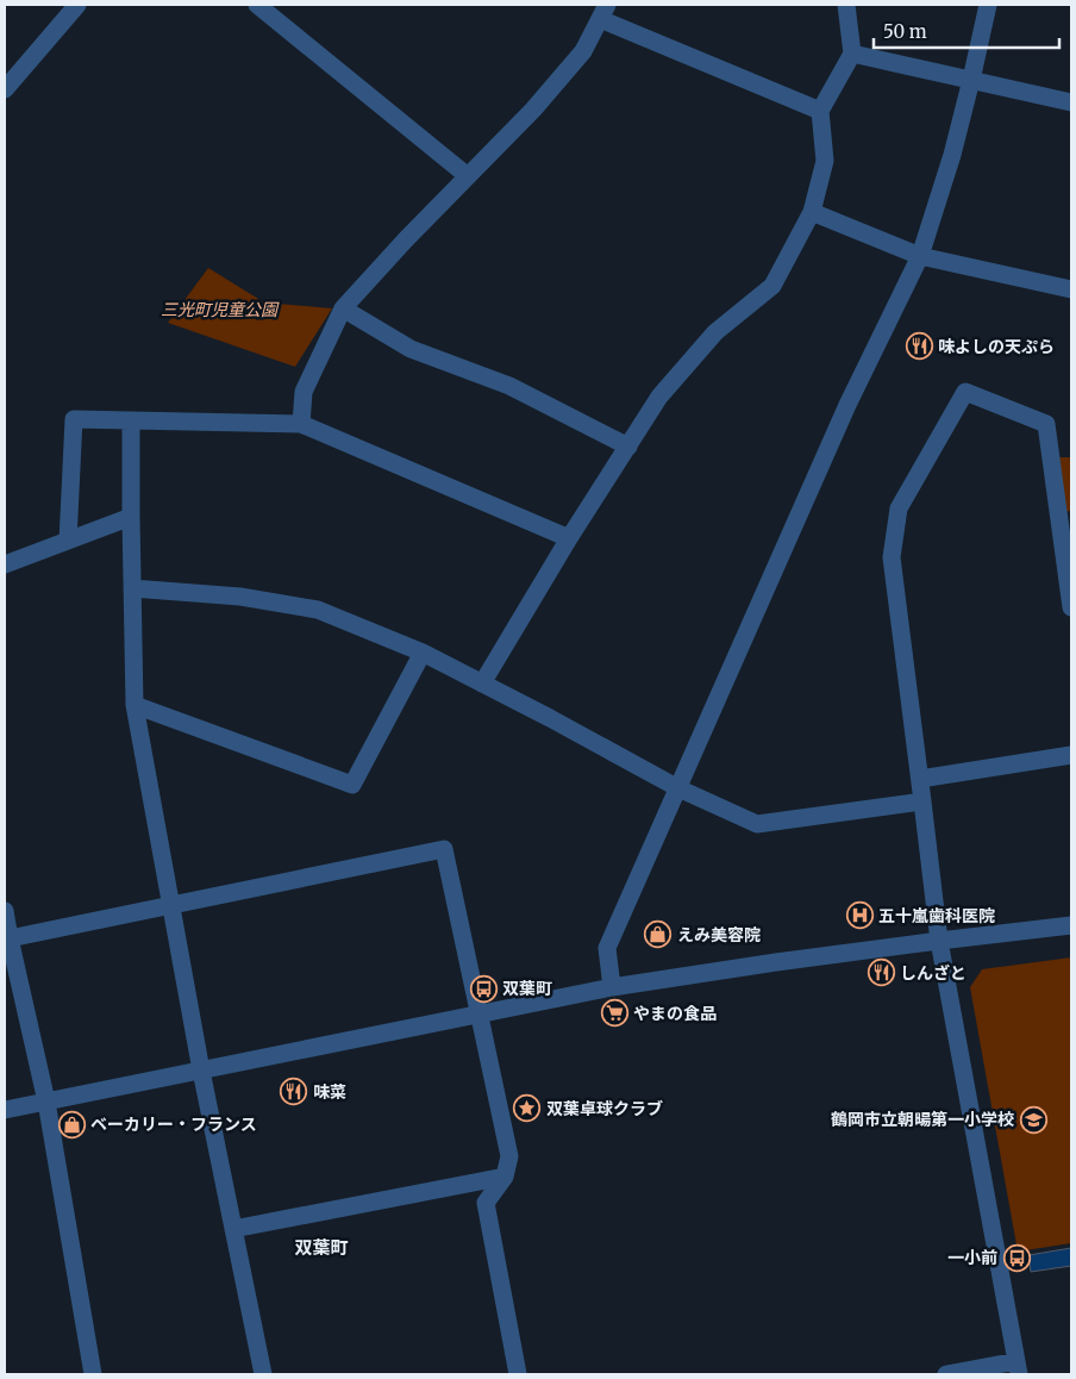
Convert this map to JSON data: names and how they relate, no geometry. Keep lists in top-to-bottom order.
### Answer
{
  "districts": ["双葉町"],
  "parks": ["三光町児童公園"],
  "places": {
    "restaurant": ["味よしの天ぷら", "しんざと", "味菜"],
    "hospital": ["五十嵐歯科医院"],
    "shop": ["えみ美容院", "ベーカリー・フランス"],
    "bus stop": ["双葉町", "一小前"],
    "supermarket": ["やまの食品"],
    "place": ["双葉卓球クラブ"],
    "school or university": ["鶴岡市立朝暘第一小学校"]
  },
  "scale_bar": "50 m"
}
